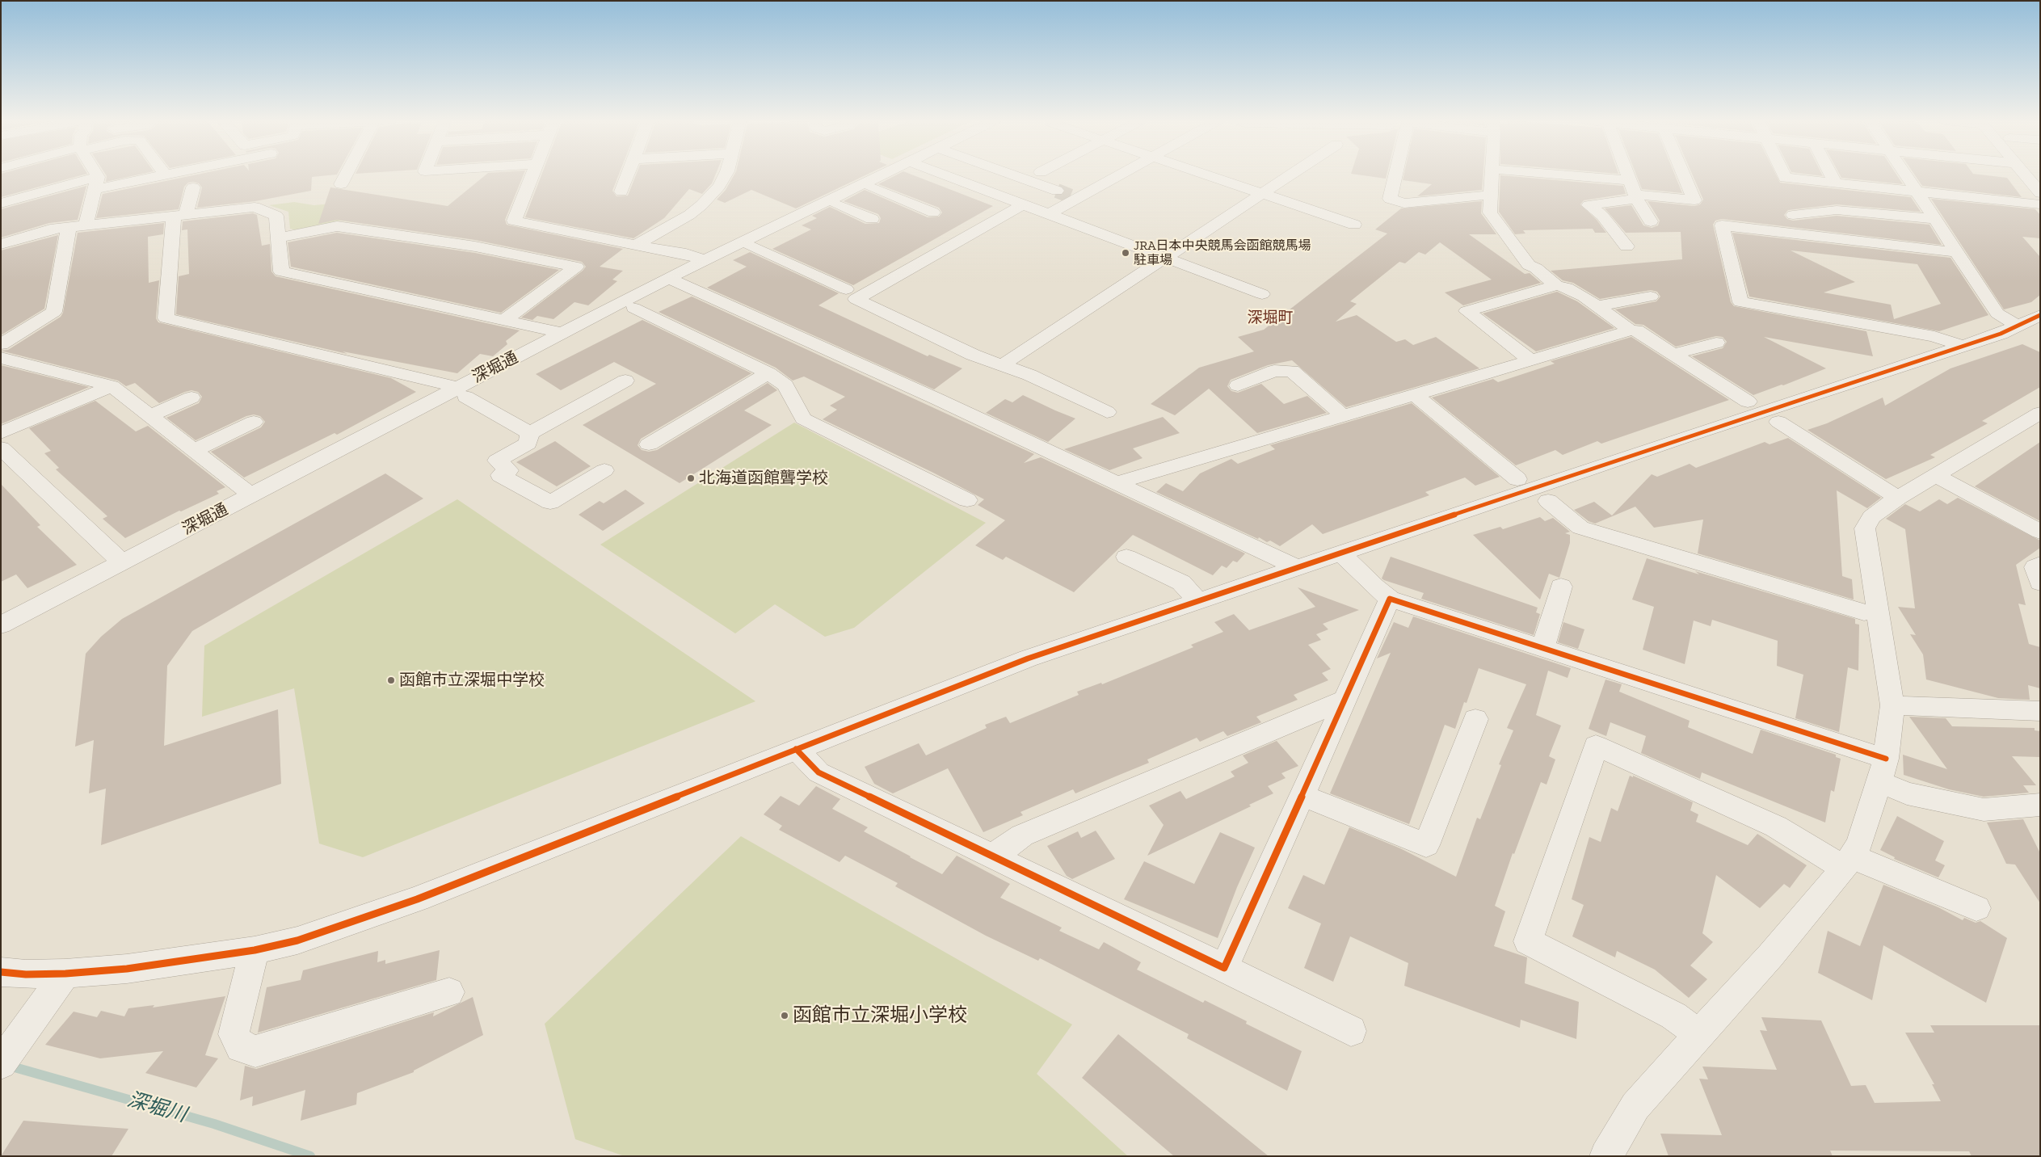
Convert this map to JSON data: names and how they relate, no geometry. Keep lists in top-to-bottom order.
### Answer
{
  "streets": {
    "street": ["深堀通"]
  },
  "districts": ["深堀町"],
  "water": ["深堀川"],
  "places": [
    "JRA日本中央競馬会函館競馬場 駐車場",
    "北海道函館聾学校",
    "函館市立深堀中学校",
    "函館市立深堀小学校"
  ]
}
